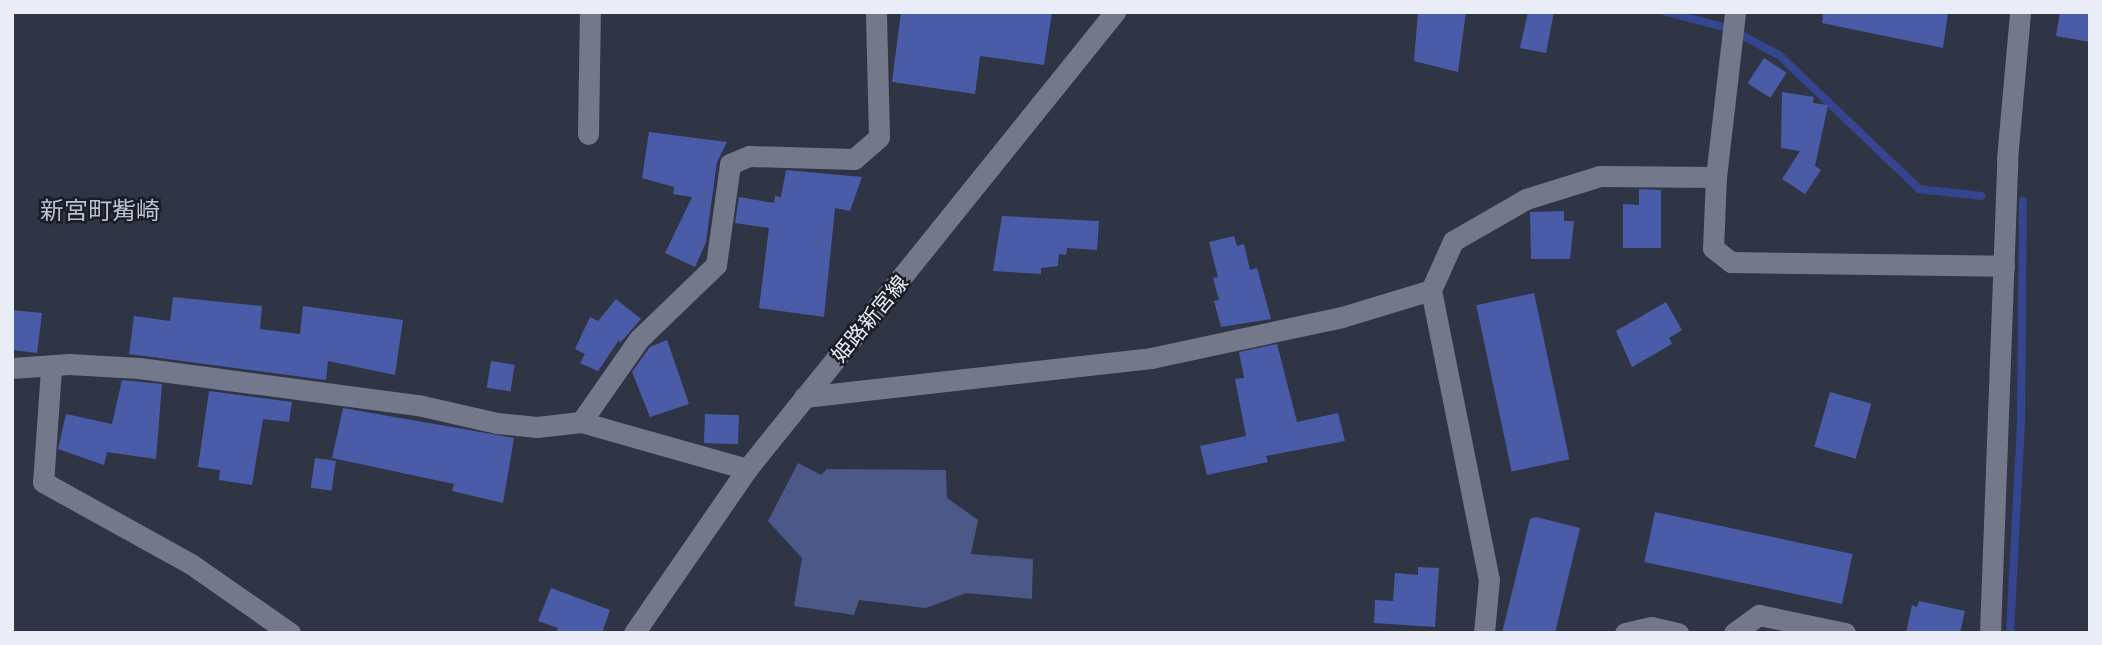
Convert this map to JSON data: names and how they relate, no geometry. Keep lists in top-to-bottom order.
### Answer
{
  "streets": {
    "street": ["姫路新宮線"]
  },
  "districts": ["新宮町觜崎"]
}
